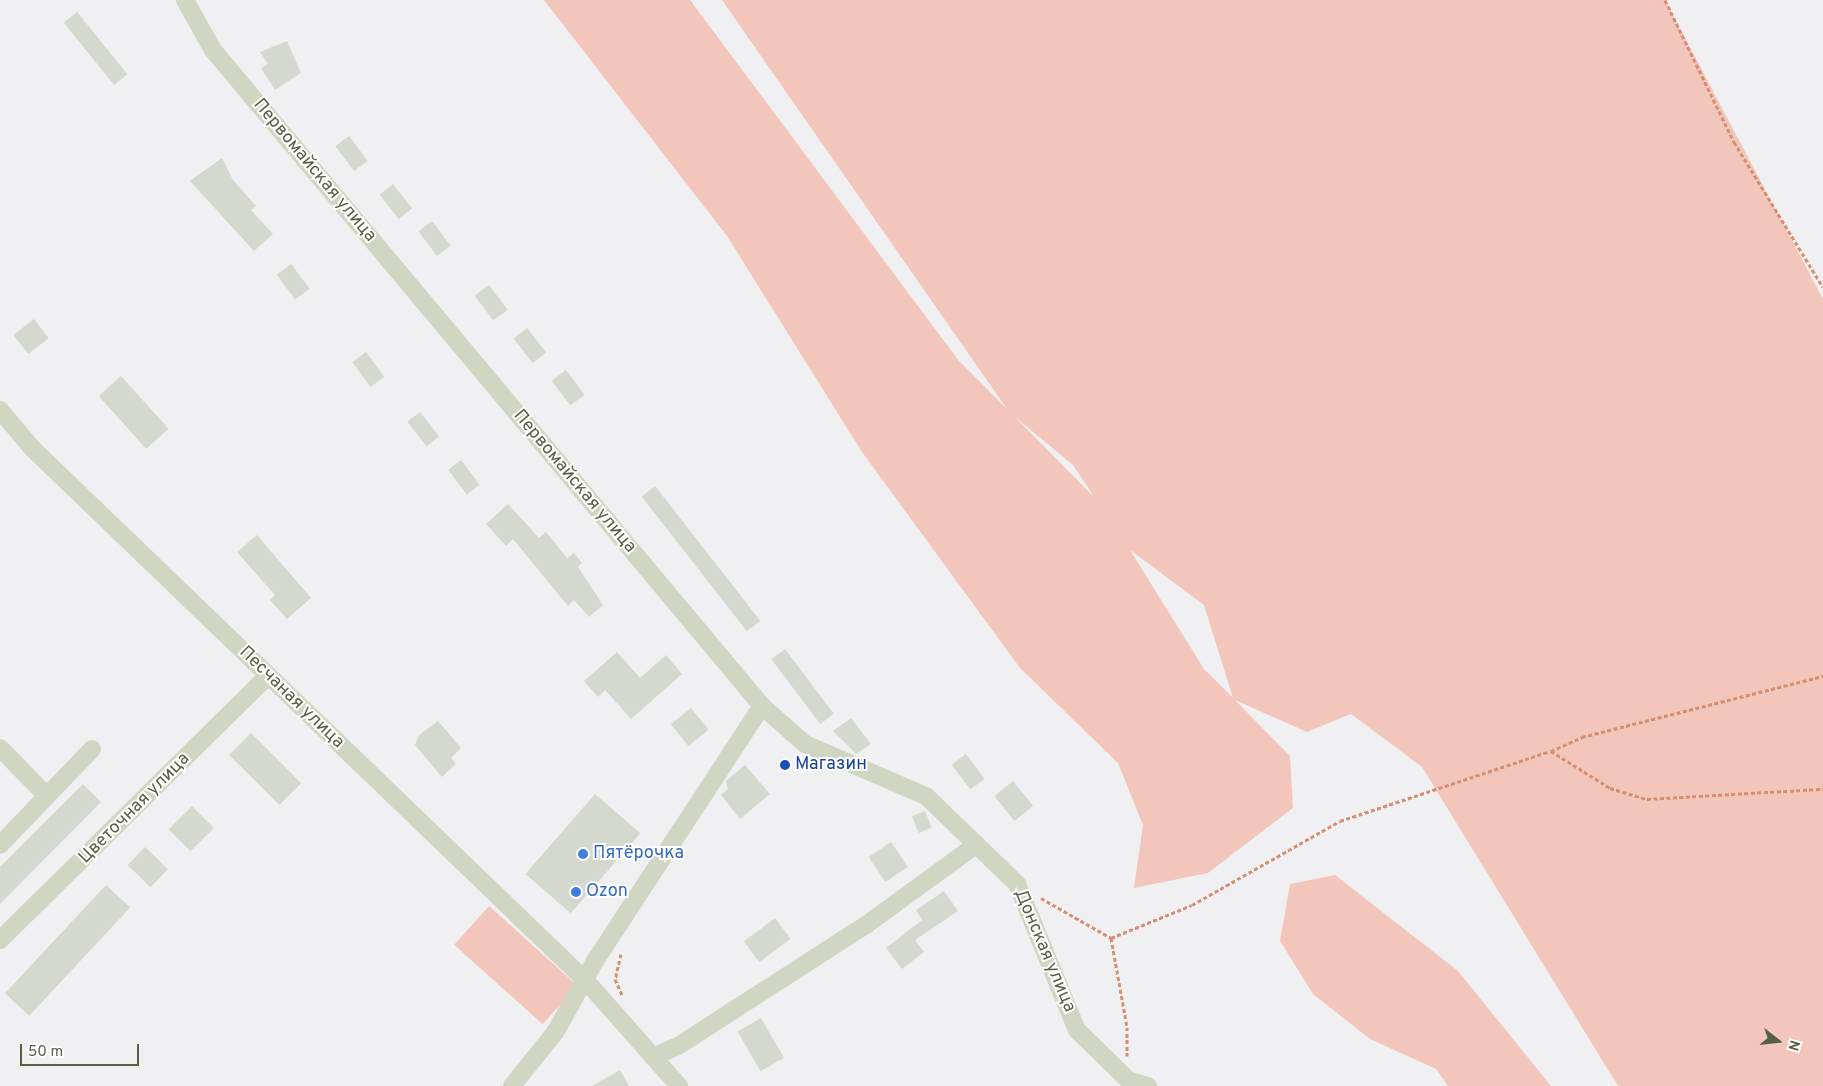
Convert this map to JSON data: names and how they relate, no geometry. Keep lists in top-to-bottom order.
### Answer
{
  "streets": {
    "street": [
      "Первомайская улица",
      "Песчаная улица",
      "Цветочная улица",
      "Донская улица"
    ]
  },
  "crossings": [
    ["Первомайская улица", "Донская улица"],
    ["Песчаная улица", "Цветочная улица"]
  ],
  "places": ["Магазин", "Пятёрочка", "Ozon"],
  "scale_bar": "50 m",
  "north": "right"
}
